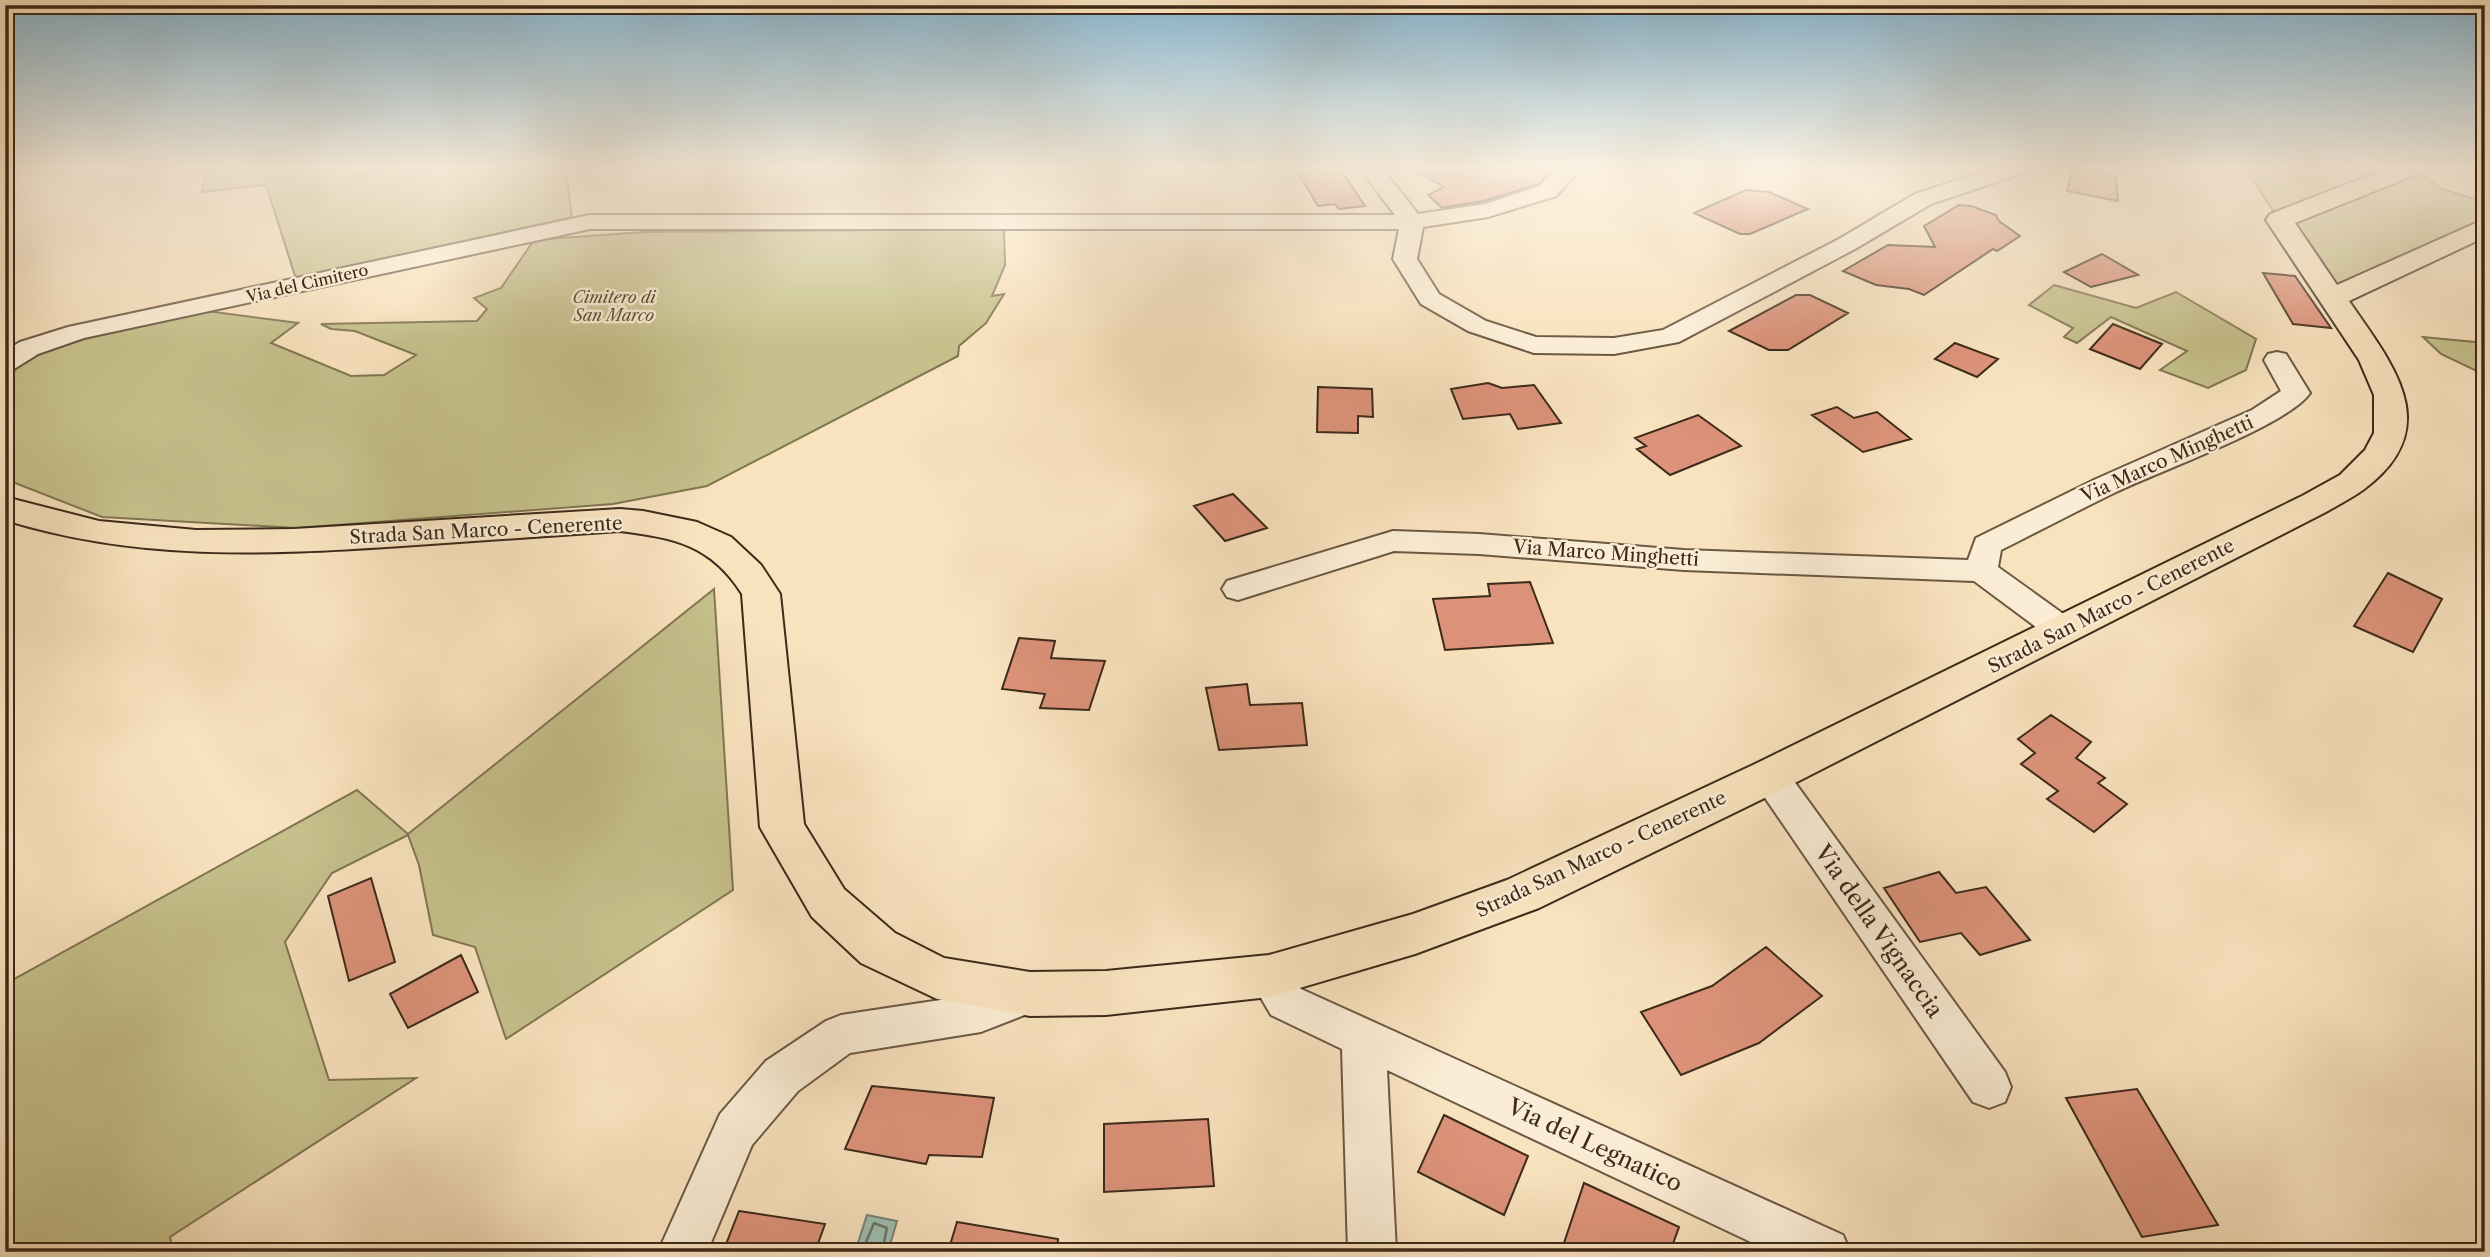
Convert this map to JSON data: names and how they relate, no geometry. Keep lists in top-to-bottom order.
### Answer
{
  "streets": {
    "main road": ["Strada San Marco - Cenerente"],
    "street": [
      "Via del Cimitero",
      "Via Marco Minghetti",
      "Via della Vignaccia",
      "Via del Legnatico"
    ]
  },
  "crossings": [
    ["Strada San Marco - Cenerente", "Via della Vignaccia"],
    ["Strada San Marco - Cenerente", "Via del Legnatico"]
  ],
  "parks": ["Cimitero di San Marco"]
}
